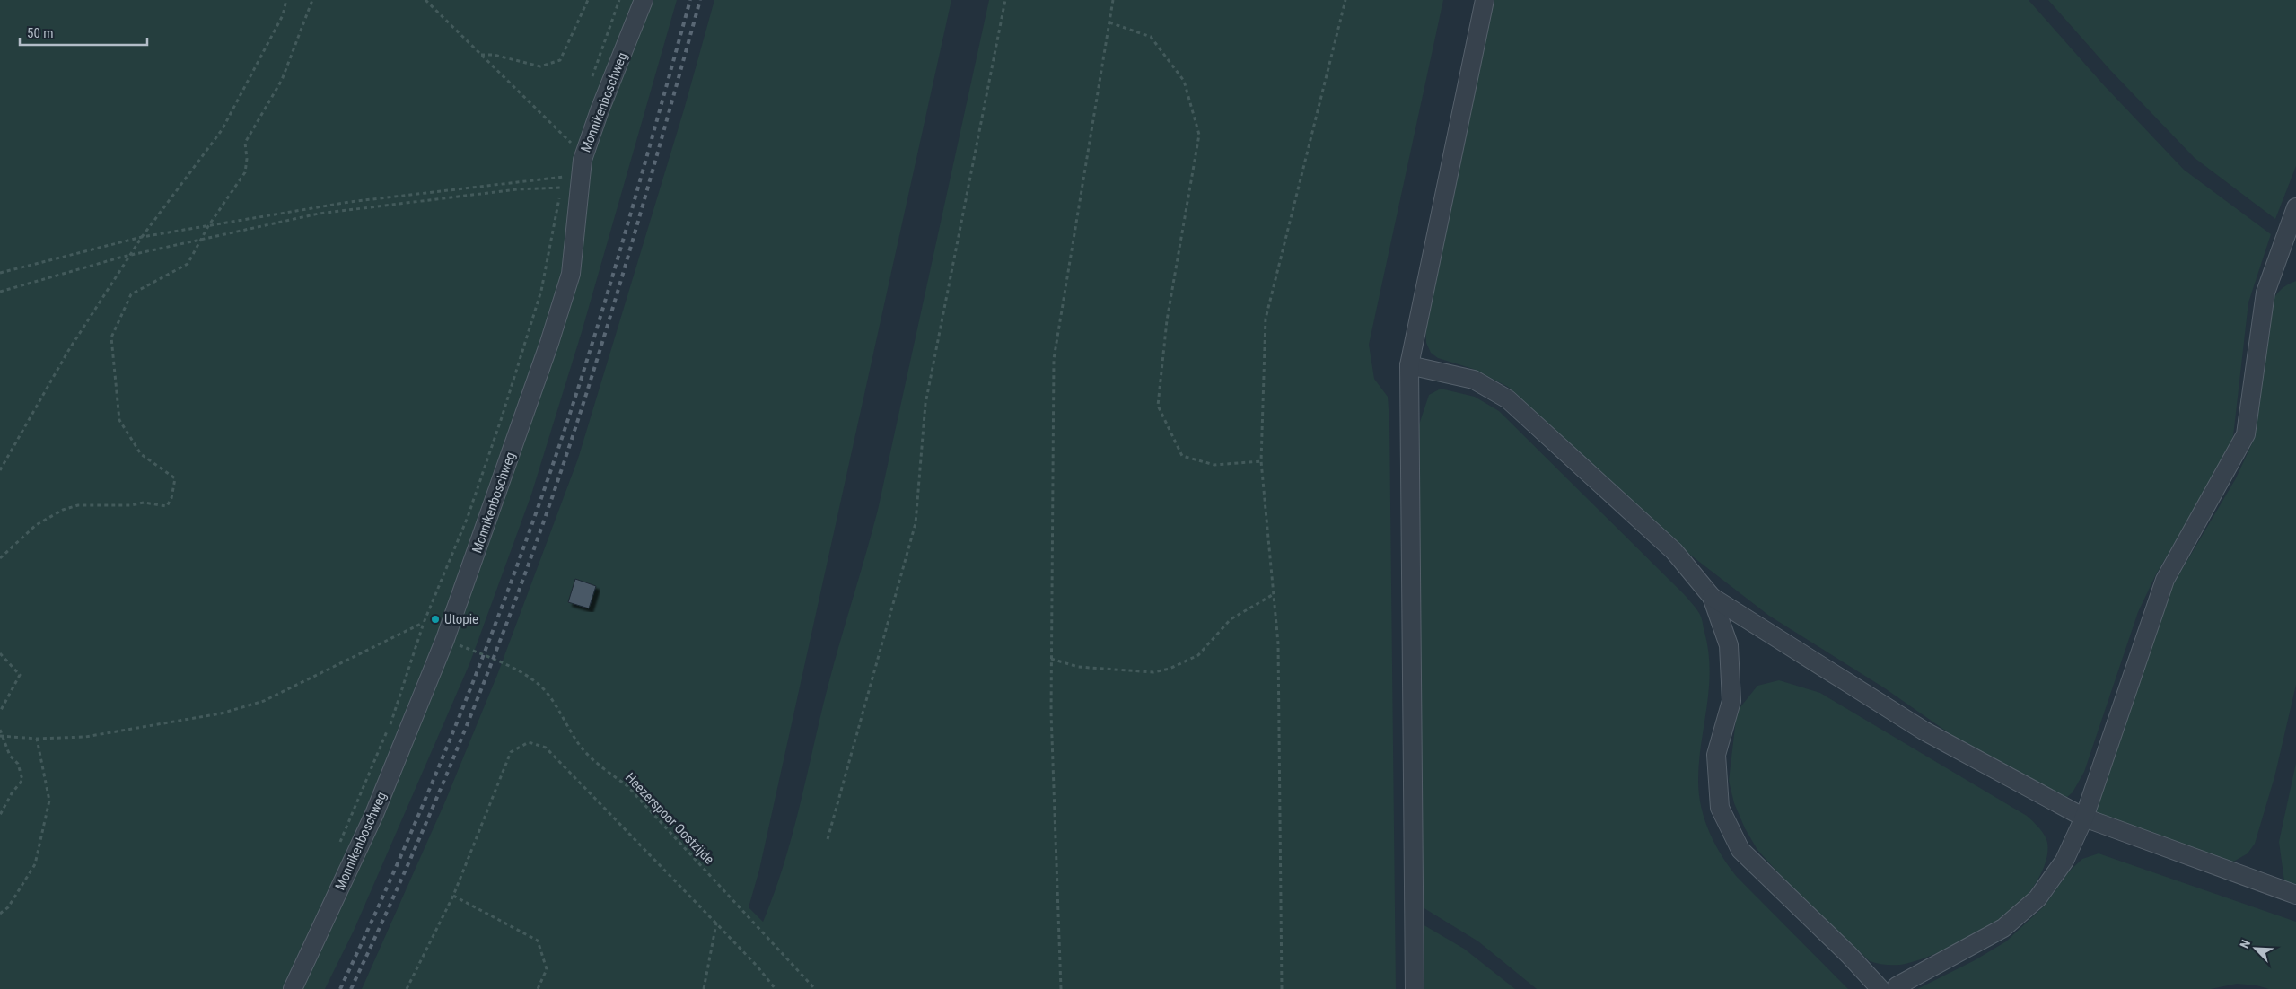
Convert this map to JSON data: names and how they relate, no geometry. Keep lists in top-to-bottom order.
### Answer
{
  "streets": {
    "street": ["Monnikenboschweg"],
    "path": ["Heezerspoor Oostzijde"]
  },
  "crossings": [
    ["Monnikenboschweg", "Heezerspoor Oostzijde"]
  ],
  "places": ["Utopie"],
  "scale_bar": "50 m",
  "north": "top left"
}
